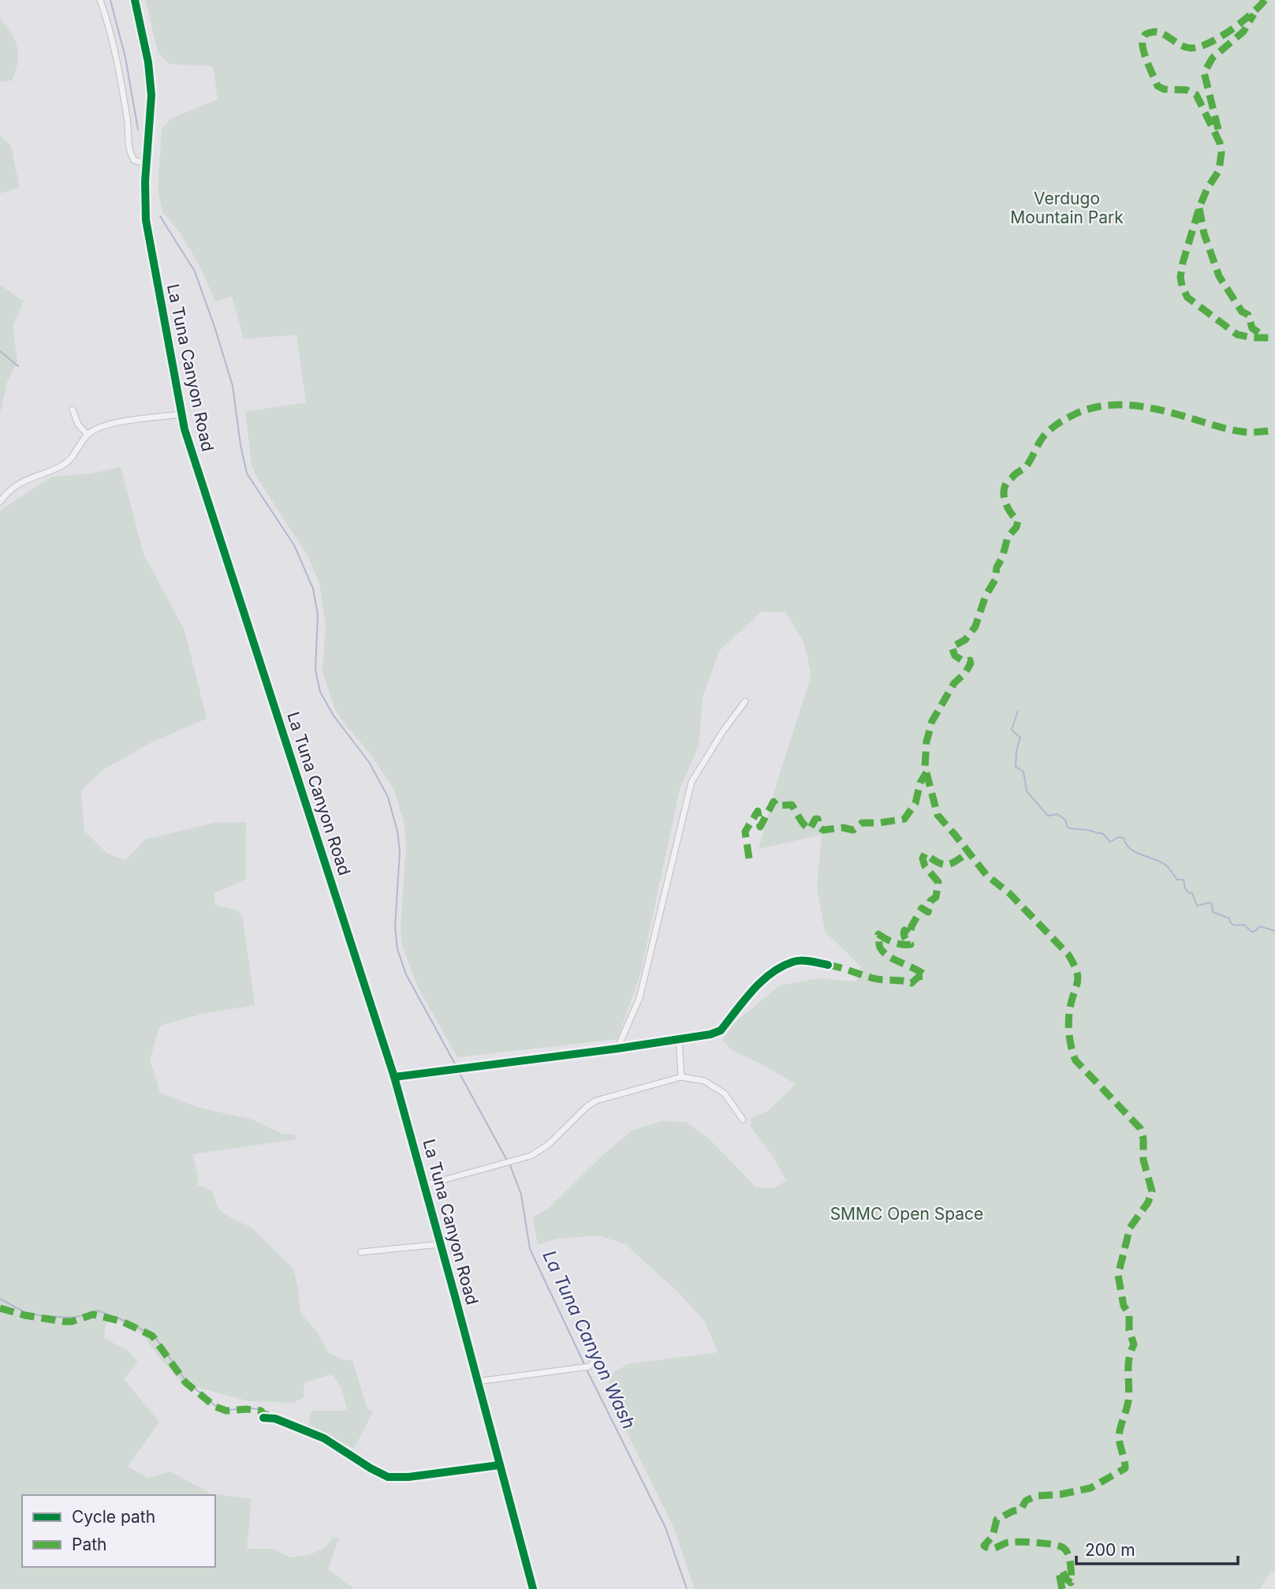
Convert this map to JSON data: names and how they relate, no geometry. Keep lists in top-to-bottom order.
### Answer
{
  "streets": {
    "main road": ["La Tuna Canyon Road"]
  },
  "water": ["La Tuna Canyon Wash"],
  "parks": ["Verdugo Mountain Park", "SMMC Open Space"],
  "legend": ["Cycle path", "Path"],
  "scale_bar": "200 m"
}
